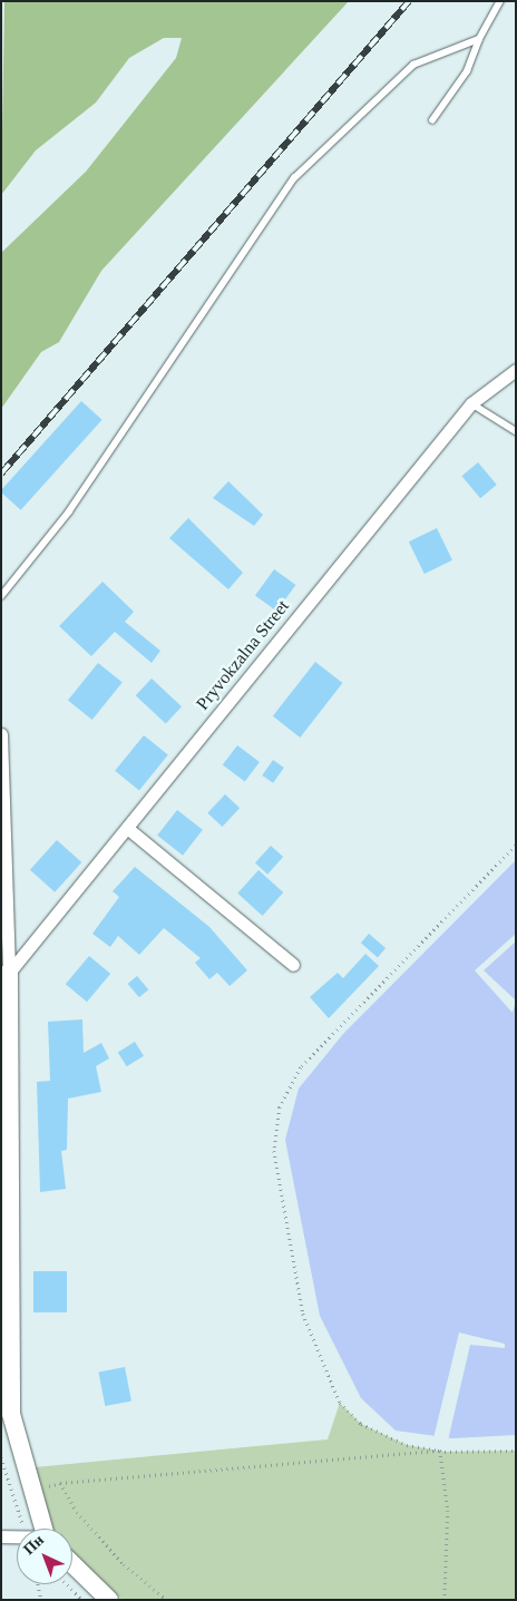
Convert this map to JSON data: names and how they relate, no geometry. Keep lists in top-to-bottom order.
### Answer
{
  "streets": {
    "street": ["Pryvokzalna Street"]
  },
  "north": "top left"
}
